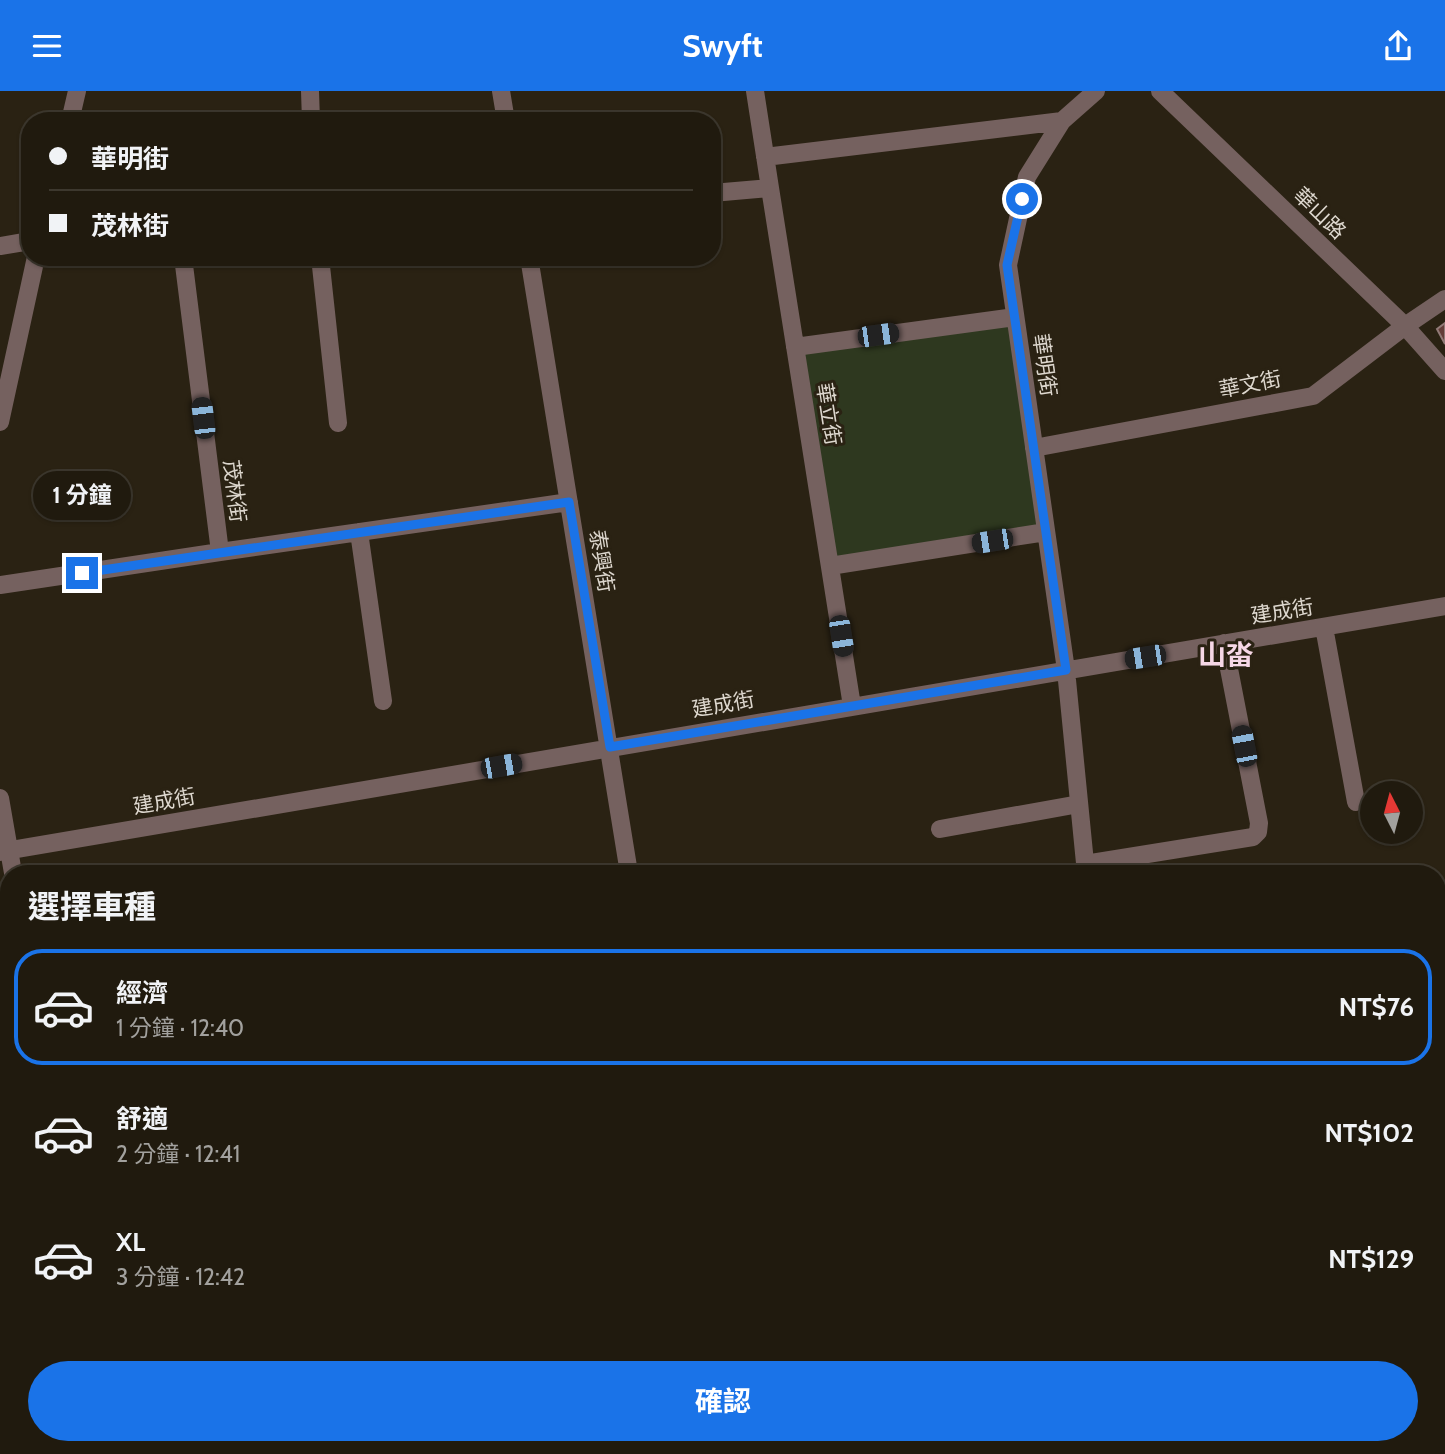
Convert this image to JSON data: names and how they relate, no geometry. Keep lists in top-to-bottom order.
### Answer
{
  "streets": {
    "street": [
      "華山路",
      "華明街",
      "華文街",
      "華立街",
      "茂林街",
      "泰興街",
      "建成街"
    ]
  },
  "crossings": [
    ["華山路", "華文街"],
    ["華明街", "華文街"],
    ["華明街", "建成街"],
    ["華立街", "建成街"],
    ["泰興街", "建成街"]
  ],
  "districts": ["山畓"],
  "north": "top",
  "page": {
    "header": "Swyft",
    "banner": ["華明街", "茂林街"],
    "bubble": "1 分鐘",
    "heading": "選擇車種",
    "list": [
      {
        "name": "經濟",
        "note": "1 分鐘 · 12:40",
        "value": "NT$76"
      },
      {
        "name": "舒適",
        "note": "2 分鐘 · 12:41",
        "value": "NT$102"
      },
      {
        "name": "XL",
        "note": "3 分鐘 · 12:42",
        "value": "NT$129"
      }
    ],
    "buttons": "確認"
  }
}
